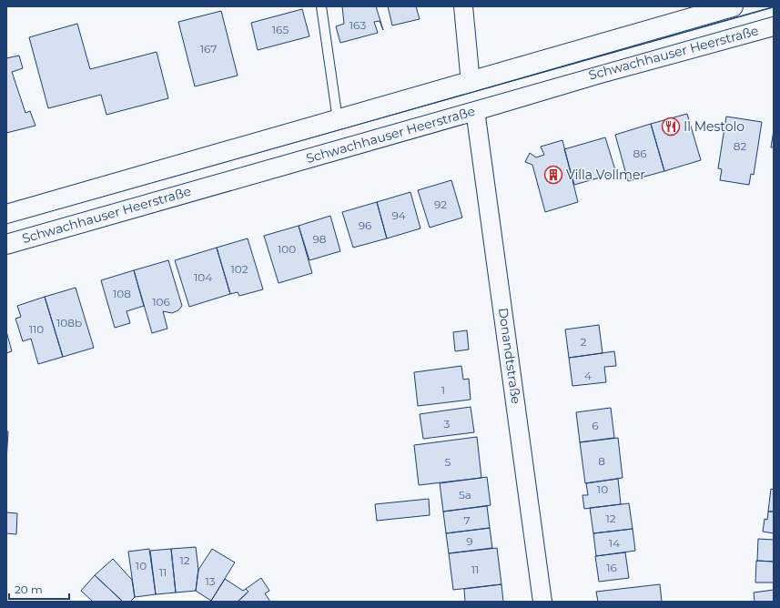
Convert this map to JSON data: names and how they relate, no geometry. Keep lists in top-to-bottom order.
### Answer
{
  "streets": {
    "main road": ["Schwachhauser Heerstraße"],
    "street": ["Donandtstraße"]
  },
  "crossings": [
    ["Schwachhauser Heerstraße", "Donandtstraße"]
  ],
  "places": {
    "restaurant": ["Il Mestolo"],
    "building": ["Villa Vollmer"]
  },
  "house_numbers": [
    "163",
    "165",
    "167",
    "82",
    "86",
    "92",
    "94",
    "96",
    "98",
    "100",
    "102",
    "104",
    "108",
    "106",
    "108b",
    "110",
    "2",
    "4",
    "1",
    "3",
    "6",
    "8",
    "5",
    "10",
    "5a",
    "12",
    "7",
    "9",
    "14",
    "12",
    "10",
    "16",
    "11",
    "11",
    "13"
  ],
  "scale_bar": "20 m"
}
